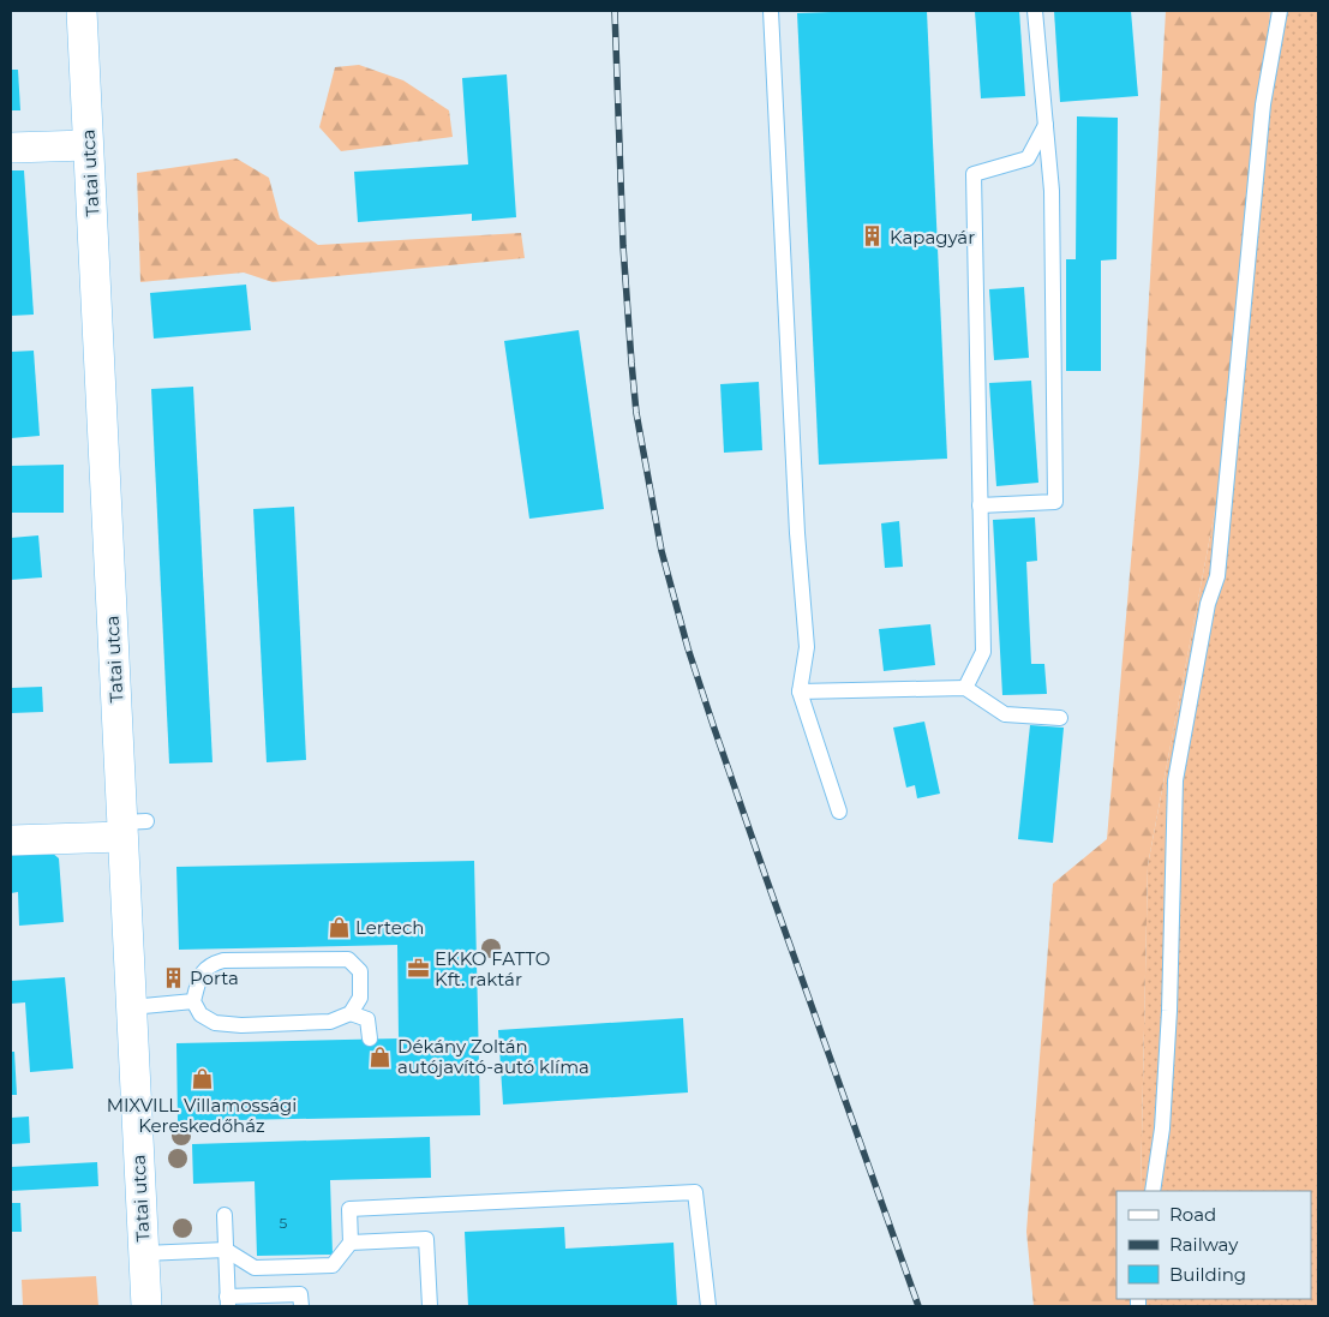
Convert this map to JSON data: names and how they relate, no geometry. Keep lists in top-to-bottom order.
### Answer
{
  "streets": {
    "street": ["Tatai utca"]
  },
  "places": {
    "building": ["Kapagyár", "Porta"],
    "shop": ["Lertech", "Dékány Zoltán autójavító-autó klíma", "MIXVILL Villamossági Kereskedőház"],
    "office": ["EKKO FATTO Kft. raktár"]
  },
  "house_numbers": ["5"],
  "legend": ["Road", "Railway", "Building"]
}
